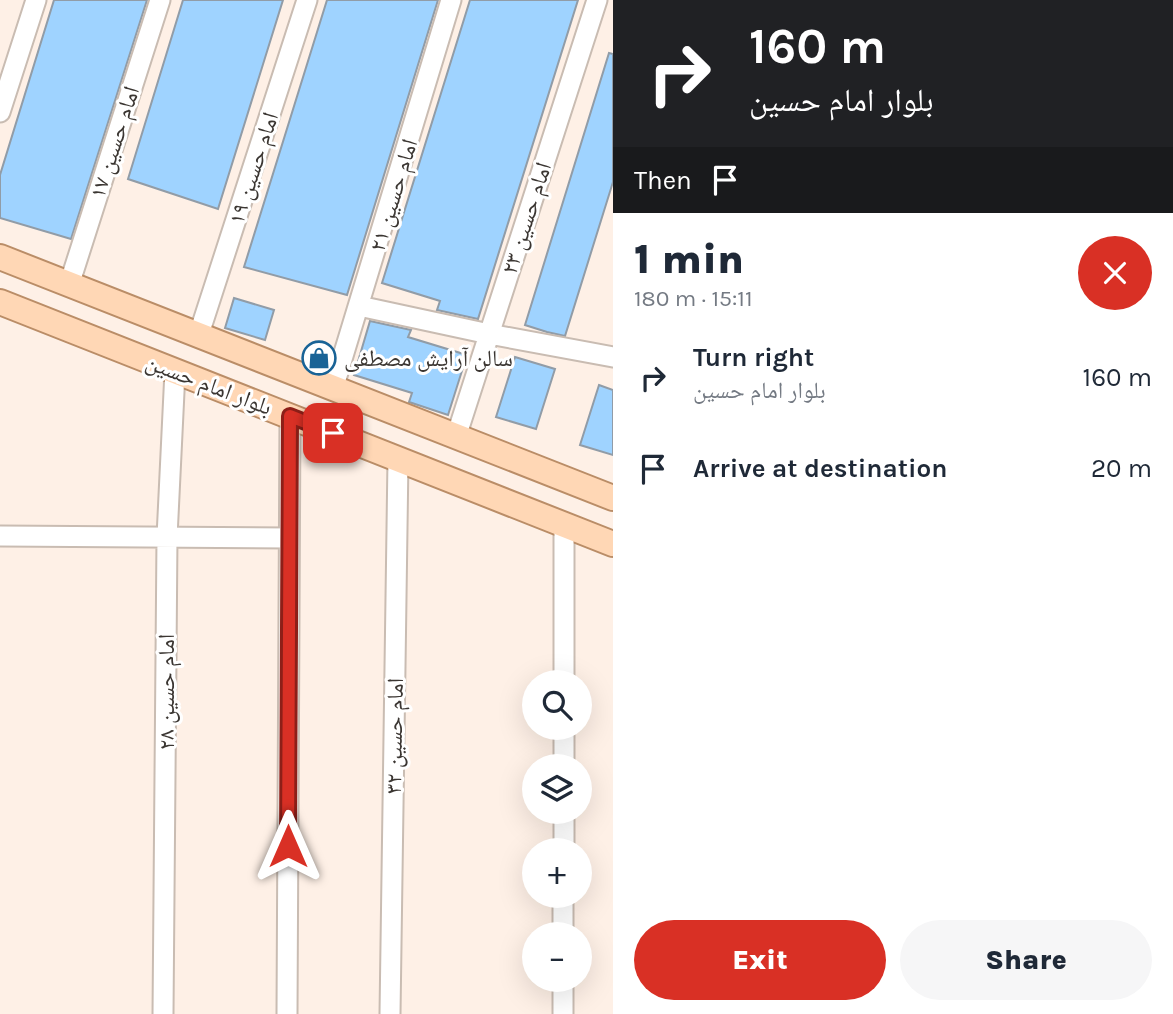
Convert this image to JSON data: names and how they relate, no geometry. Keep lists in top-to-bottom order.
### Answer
{
  "streets": {
    "main road": ["بلوار امام حسین"],
    "street": [
      "امام حسین ۱۷",
      "امام حسین ۱۹",
      "امام حسین ۲۱",
      "امام حسین ۲۳",
      "امام حسین ۲۸",
      "امام حسین ۳۲"
    ]
  },
  "crossings": [
    ["امام حسین ۱۷", "بلوار امام حسین"],
    ["امام حسین ۱۹", "بلوار امام حسین"],
    ["امام حسین ۲۱", "بلوار امام حسین"],
    ["امام حسین ۲۳", "بلوار امام حسین"],
    ["بلوار امام حسین", "امام حسین ۲۸"],
    ["بلوار امام حسین", "امام حسین ۳۲"]
  ],
  "places": {
    "shop": ["سالن آرایش مصطفی"]
  },
  "page": {
    "turn": ["160 m", "بلوار امام حسین"],
    "then": "Then",
    "heading": ["1 min", "180 m · 15:11"],
    "list": [
      {
        "name": "Turn right",
        "note": "بلوار امام حسین",
        "value": "160 m"
      },
      {
        "name": "Arrive at destination",
        "value": "20 m"
      }
    ],
    "map_buttons": ["+", "−"],
    "buttons": ["Exit", "Share"]
  }
}
